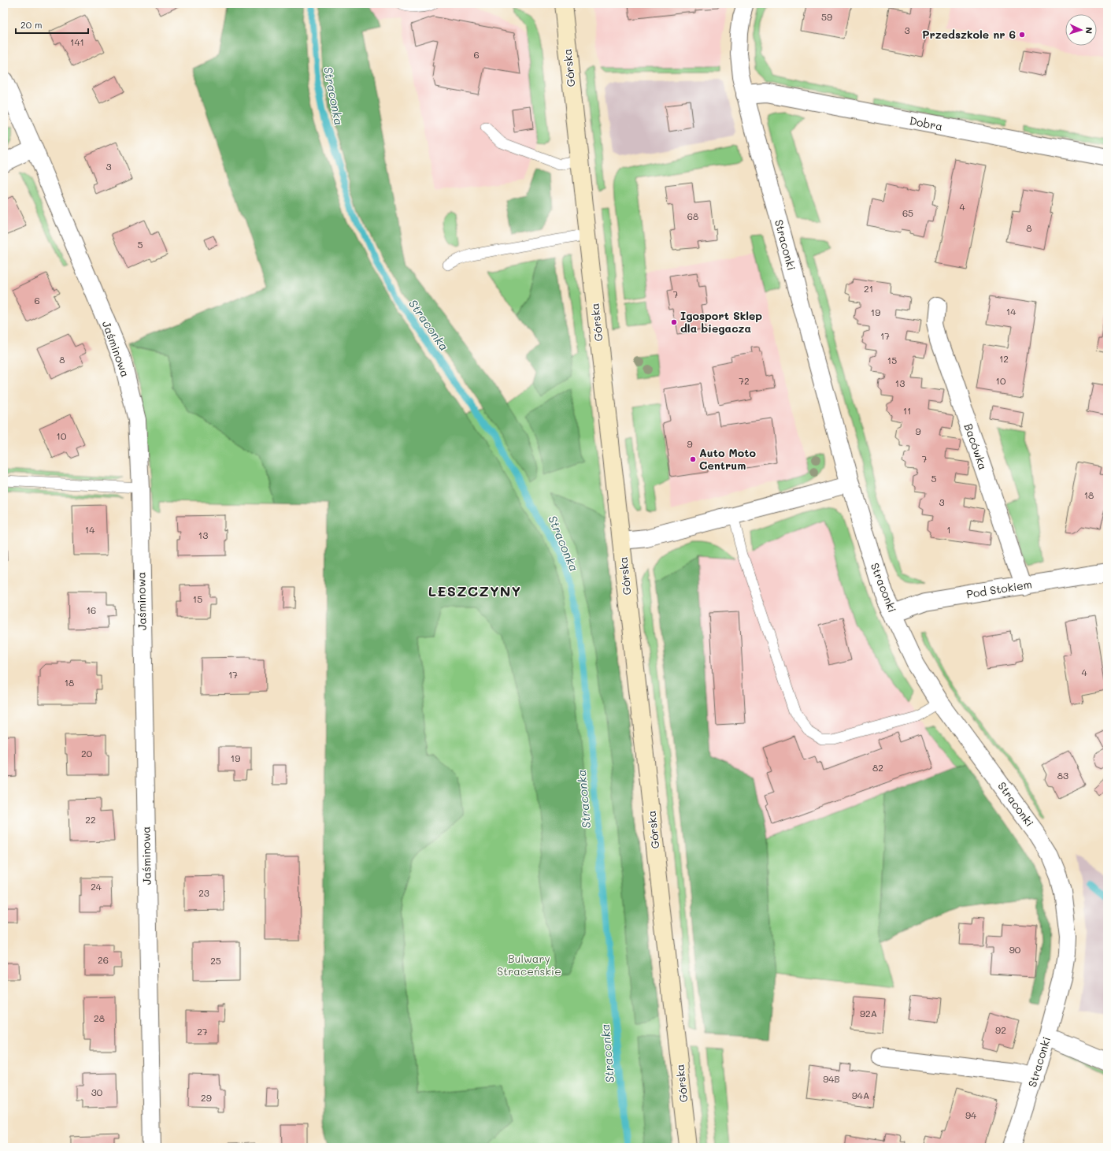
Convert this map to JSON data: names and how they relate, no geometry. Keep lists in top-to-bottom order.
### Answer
{
  "streets": {
    "street": [
      "Górska",
      "Dobra",
      "Straconki",
      "Jaśminowa",
      "Bacówka",
      "Pod Stokiem"
    ]
  },
  "crossings": [
    ["Dobra", "Straconki"],
    ["Straconki", "Pod Stokiem"],
    ["Bacówka", "Pod Stokiem"]
  ],
  "districts": ["LESZCZYNY"],
  "water": ["Straconka"],
  "parks": ["Bulwary Straceńskie"],
  "places": ["Przedszkole nr 6", "Igosport Sklep dla biegacza", "Auto Moto Centrum"],
  "house_numbers": [
    "59",
    "3",
    "141",
    "6",
    "3",
    "4",
    "65",
    "68",
    "8",
    "5",
    "21",
    "7",
    "6",
    "14",
    "19",
    "17",
    "12",
    "8",
    "15",
    "72",
    "10",
    "13",
    "11",
    "9",
    "10",
    "9",
    "7",
    "5",
    "18",
    "3",
    "14",
    "1",
    "13",
    "15",
    "16",
    "4",
    "17",
    "18",
    "20",
    "19",
    "82",
    "83",
    "22",
    "24",
    "23",
    "90",
    "26",
    "25",
    "92A",
    "28",
    "92",
    "27",
    "94B",
    "30",
    "94A",
    "29",
    "94"
  ],
  "scale_bar": "20 m",
  "north": "right"
}
